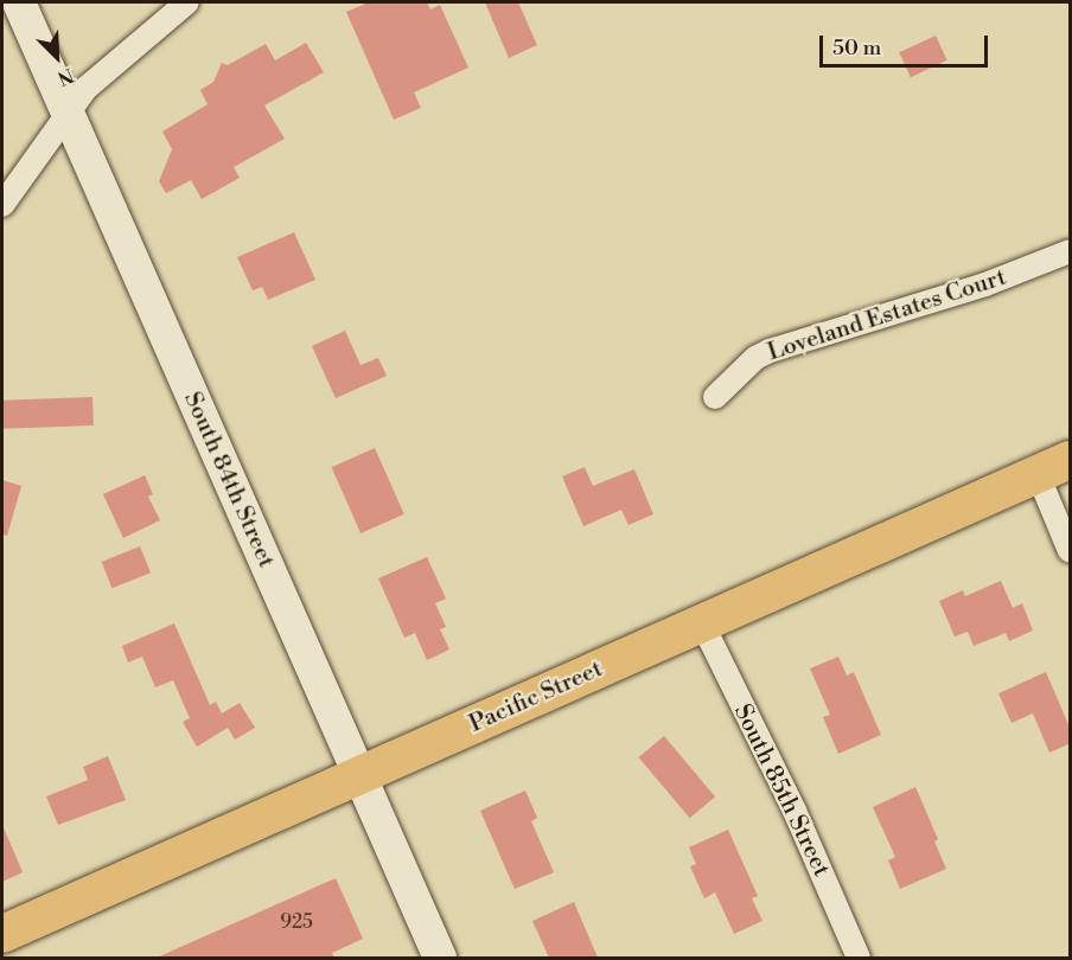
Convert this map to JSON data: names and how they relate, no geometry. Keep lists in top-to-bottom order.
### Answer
{
  "streets": {
    "main road": ["South 84th Street", "Pacific Street"],
    "street": ["Loveland Estates Court", "South 85th Street"]
  },
  "crossings": [
    ["South 84th Street", "Pacific Street"],
    ["Pacific Street", "South 85th Street"]
  ],
  "house_numbers": ["925"],
  "scale_bar": "50 m",
  "north": "bottom right"
}
